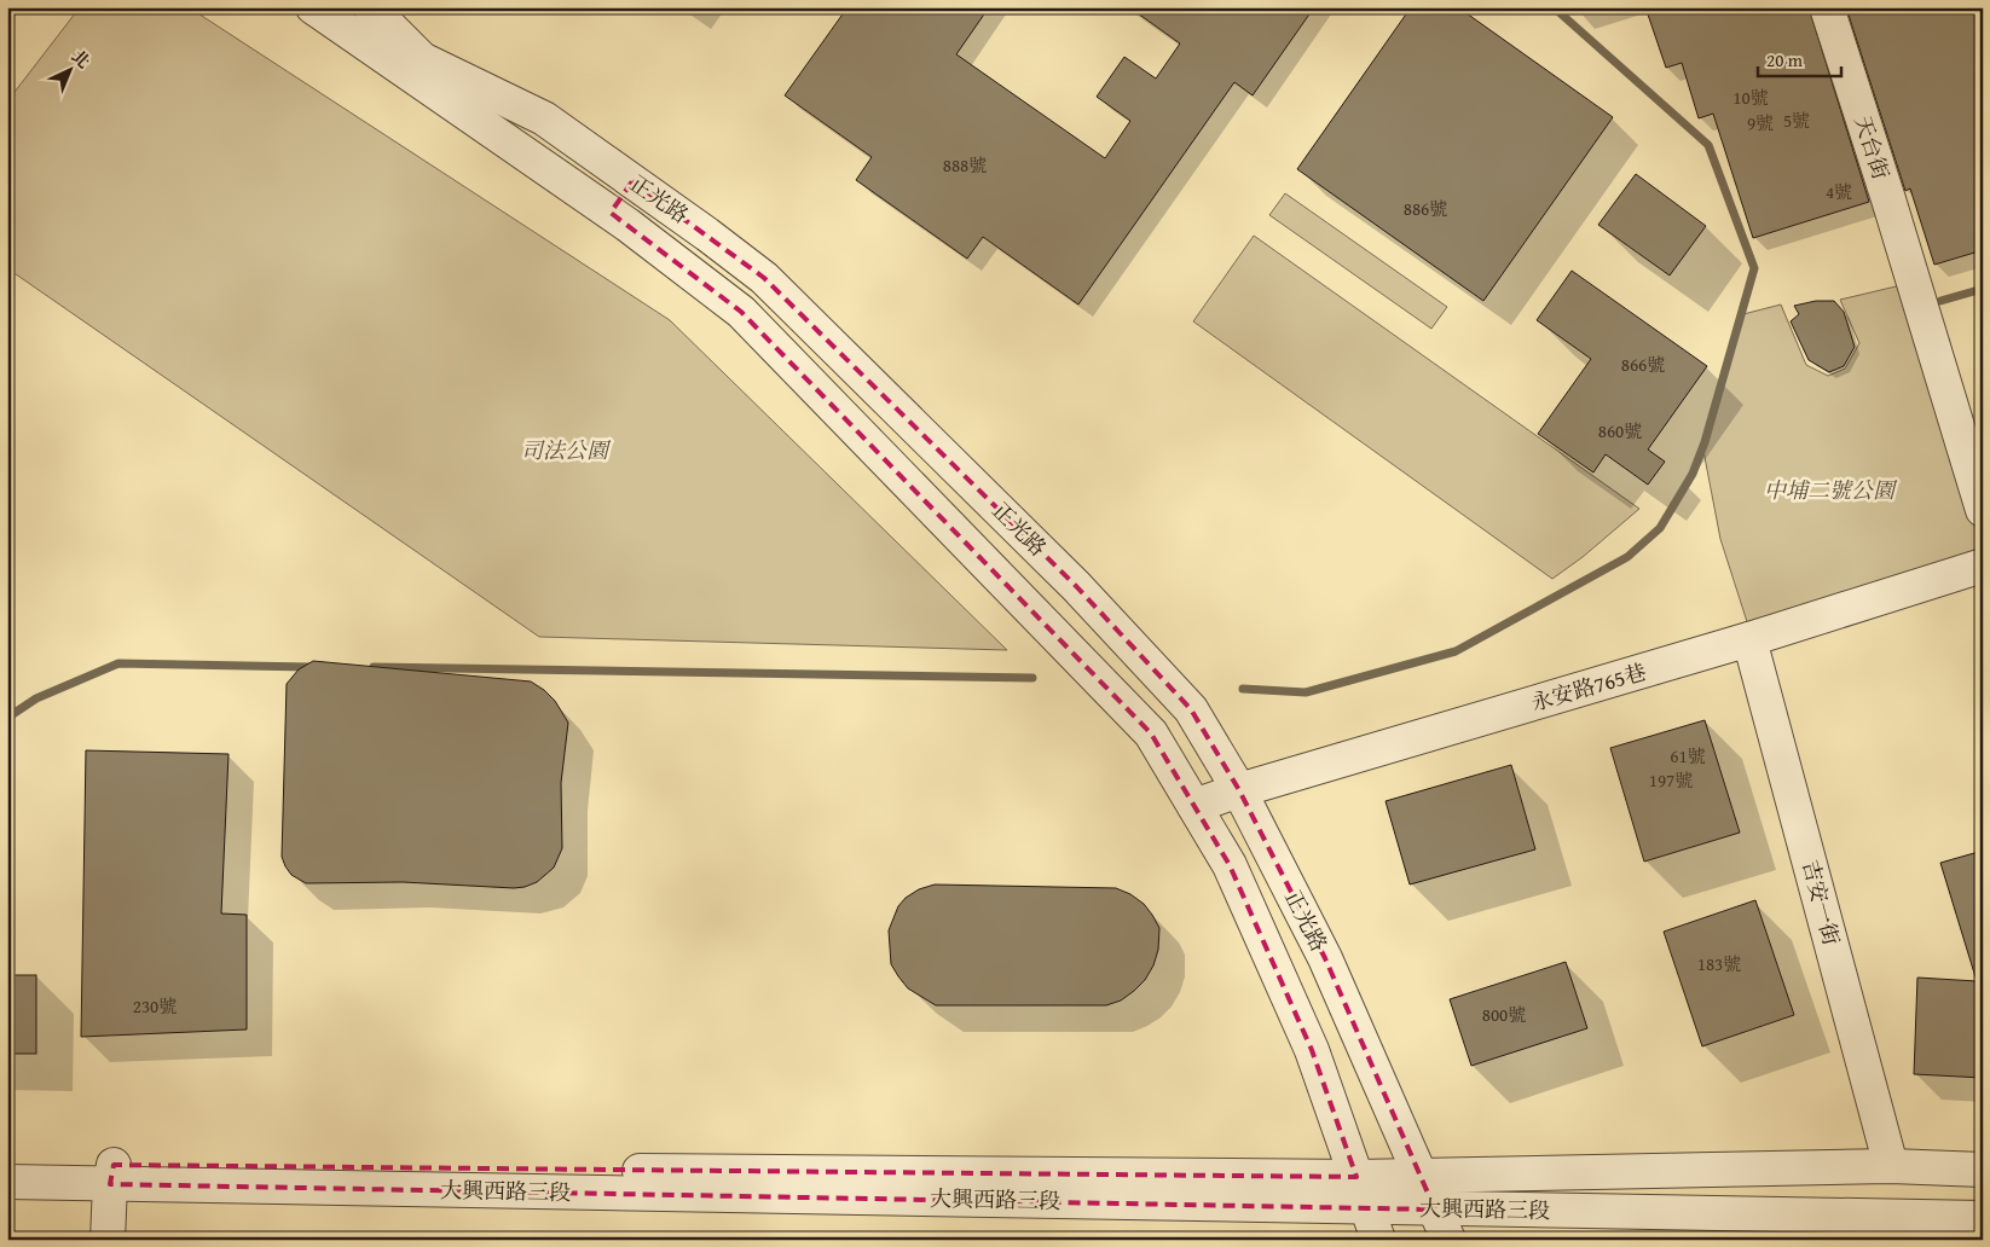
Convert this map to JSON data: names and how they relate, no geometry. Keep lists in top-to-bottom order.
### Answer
{
  "streets": {
    "street": [
      "天台街",
      "正光路",
      "永安路765巷",
      "吉安一街",
      "大興西路三段"
    ]
  },
  "crossings": [
    ["正光路", "永安路765巷"],
    ["正光路", "大興西路三段"],
    ["永安路765巷", "吉安一街"],
    ["吉安一街", "大興西路三段"]
  ],
  "parks": ["司法公園", "中埔二號公園"],
  "house_numbers": [
    "10號",
    "5號",
    "9號",
    "888號",
    "4號",
    "886號",
    "866號",
    "860號",
    "61號",
    "197號",
    "183號",
    "230號",
    "800號"
  ],
  "scale_bar": "20 m",
  "north": "top right"
}
